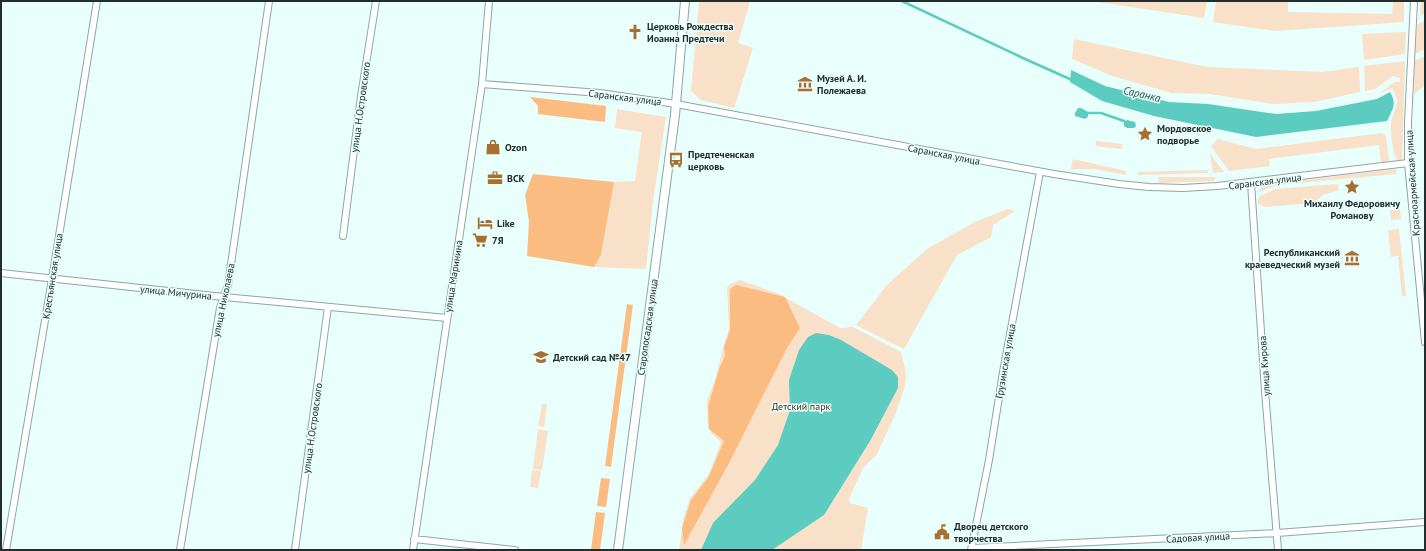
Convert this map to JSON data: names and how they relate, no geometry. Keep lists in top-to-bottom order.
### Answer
{
  "streets": {
    "main road": ["Старопосадская улица"],
    "street": [
      "Саранская улица",
      "улица Н.Островского",
      "Красноармейская улица",
      "Крестьянская улица",
      "улица Маринина",
      "улица Мичурина",
      "улица Николаева",
      "Грузинская улица",
      "улица Кирова",
      "Садовая улица"
    ]
  },
  "crossings": [
    ["Саранская улица", "Красноармейская улица"],
    ["Саранская улица", "улица Маринина"],
    ["Саранская улица", "Старопосадская улица"],
    ["Саранская улица", "Грузинская улица"],
    ["Саранская улица", "улица Кирова"],
    ["улица Н.Островского", "улица Мичурина"],
    ["Крестьянская улица", "улица Мичурина"],
    ["улица Маринина", "улица Мичурина"],
    ["улица Мичурина", "улица Николаева"],
    ["Грузинская улица", "Садовая улица"],
    ["улица Кирова", "Садовая улица"]
  ],
  "water": ["Саранка"],
  "parks": ["Детский парк"],
  "places": {
    "church": ["Церковь Рождества Иоанна Предтечи"],
    "museum": ["Музей А. И. Полежаева", "Республиканский краеведческий музей"],
    "place": ["Мордовское подворье", "Михаилу Федоровичу Романову"],
    "shop": ["Ozon"],
    "bus stop": ["Предтеченская церковь"],
    "office": ["ВСК"],
    "hotel": ["Like"],
    "supermarket": ["7Я"],
    "school or university": ["Детский сад №47"],
    "public building": ["Дворец детского творчества"]
  }
}
